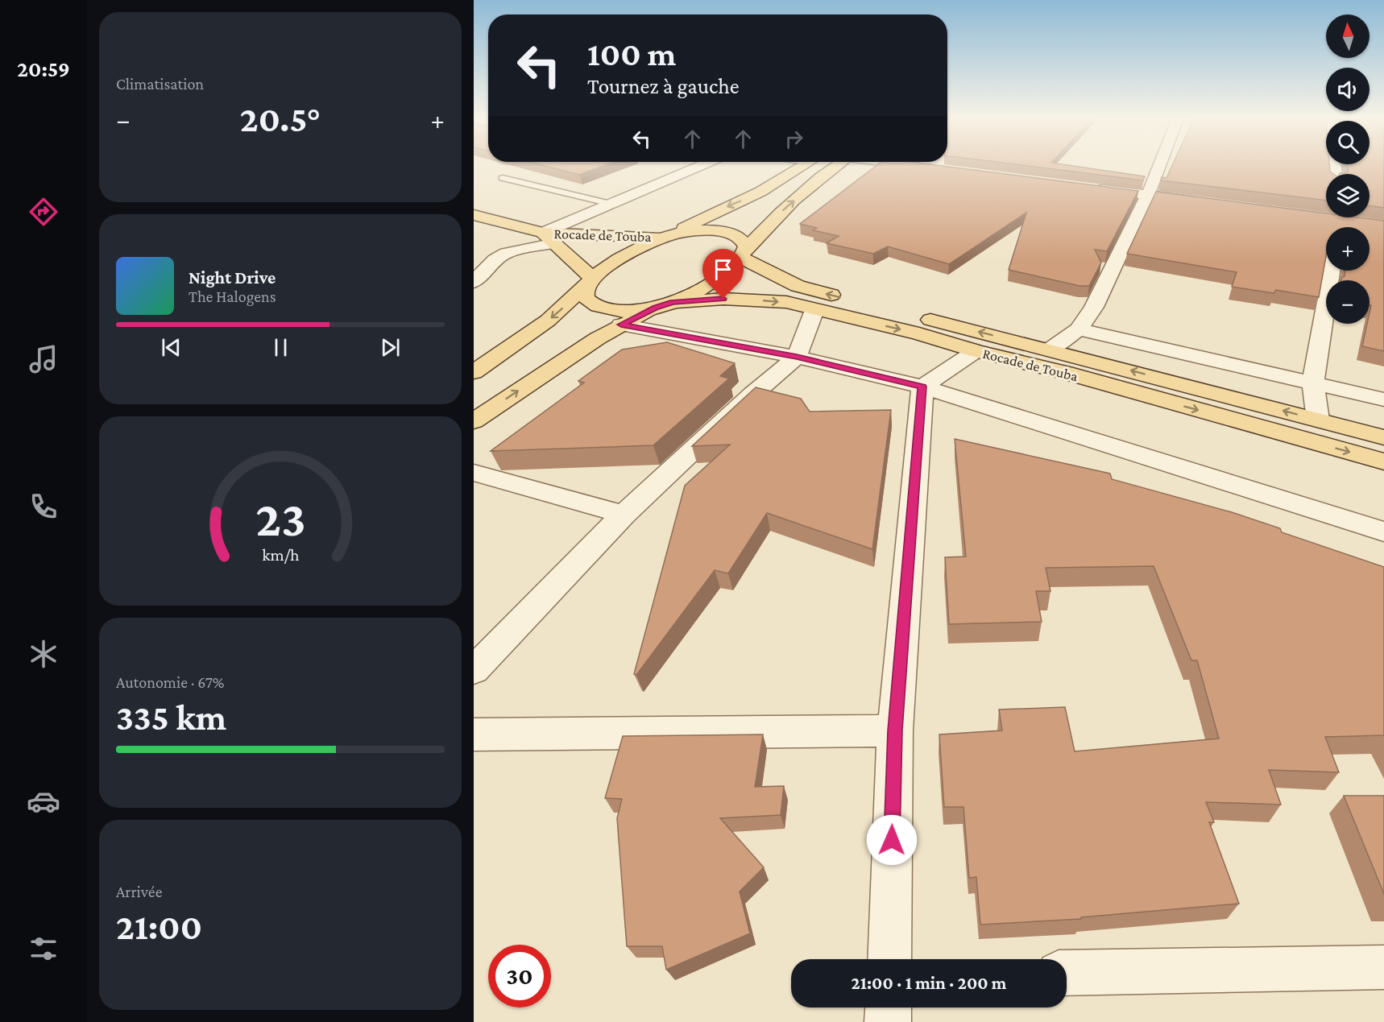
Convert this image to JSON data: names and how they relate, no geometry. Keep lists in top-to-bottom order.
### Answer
{
  "streets": {
    "main road": ["Rocade de Touba"]
  },
  "north": "top",
  "page": {
    "tabs": "20:59",
    "tile": [
      "Climatisation",
      ["Autonomie · 67%", "335 km"],
      ["Arrivée", "21:00"]
    ],
    "map_buttons": ["+", "−"],
    "turn": ["100 m", "Tournez à gauche"],
    "heat": ["−", "20.5°", "+"],
    "song": ["Night Drive", "The Halogens"],
    "limit": "30",
    "trip": "21:00 · 1 min · 200 m",
    "gauge": ["23", "km/h"]
  }
}
